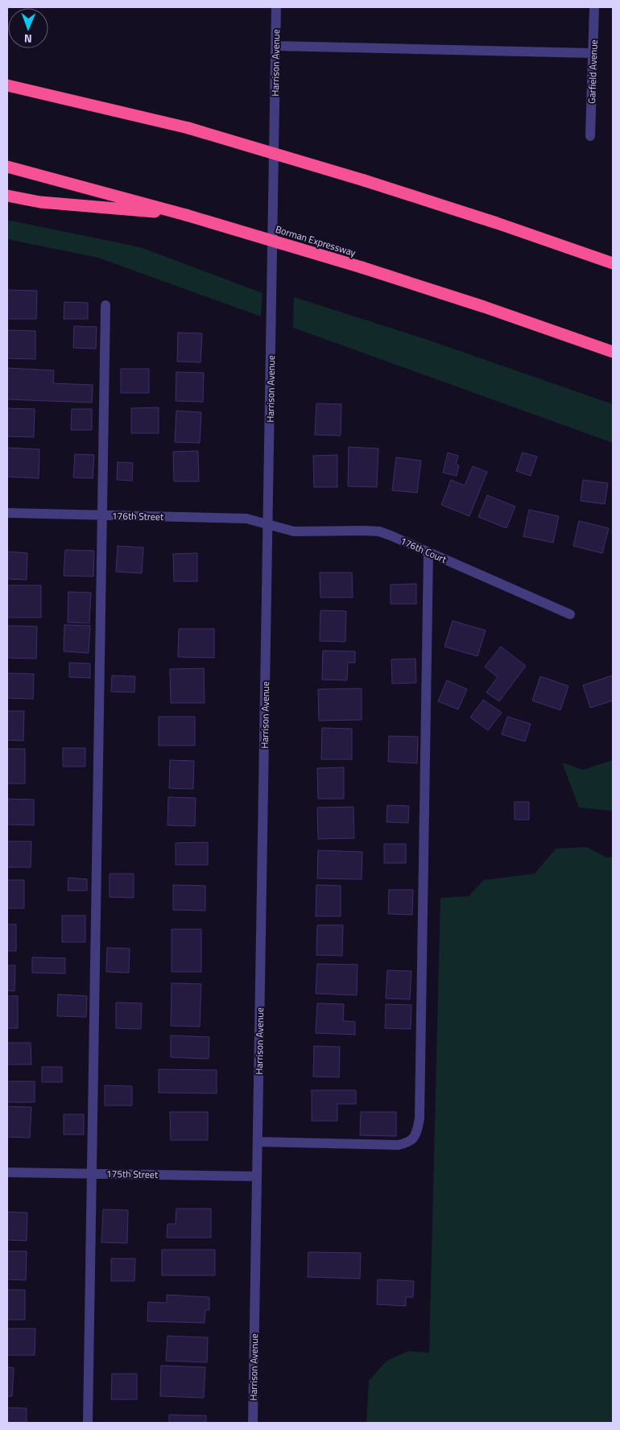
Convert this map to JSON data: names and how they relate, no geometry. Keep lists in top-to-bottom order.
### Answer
{
  "streets": {
    "highway": ["Borman Expressway"],
    "street": [
      "Harrison Avenue",
      "Garfield Avenue",
      "176th Street",
      "176th Court",
      "175th Street"
    ]
  },
  "crossings": [
    ["Harrison Avenue", "176th Street"],
    ["Harrison Avenue", "176th Court"],
    ["Harrison Avenue", "175th Street"],
    ["176th Street", "176th Court"]
  ],
  "north": "bottom"
}
